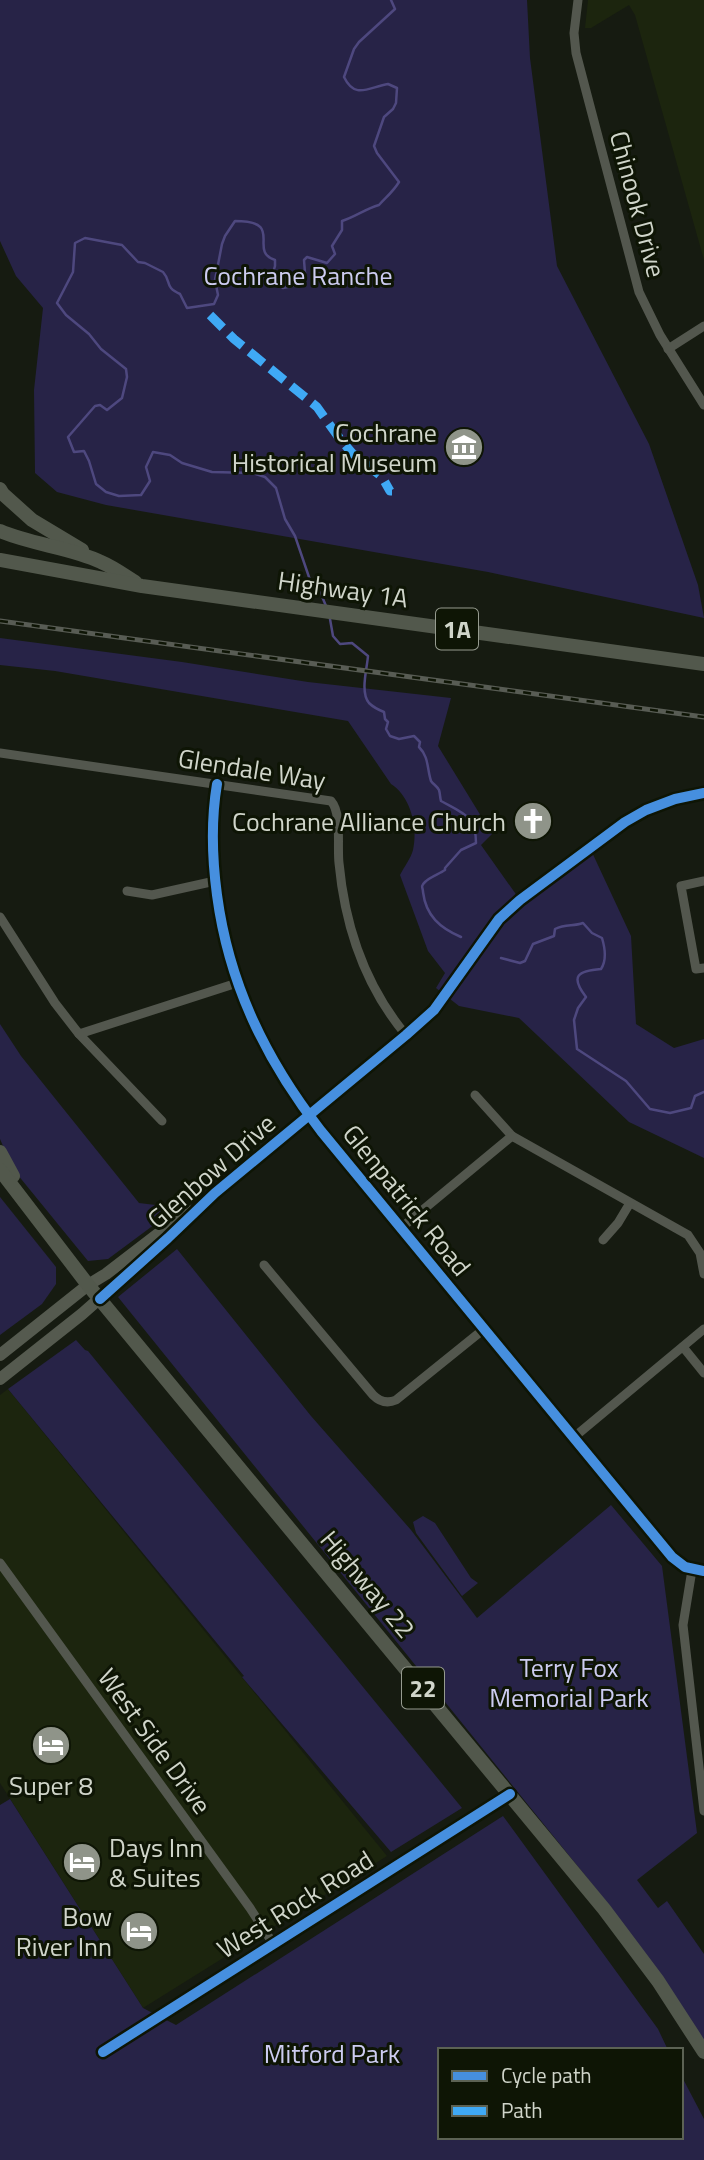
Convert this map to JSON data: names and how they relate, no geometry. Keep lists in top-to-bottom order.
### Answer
{
  "streets": {
    "main road": [
      "Highway 1A",
      "1A",
      "Highway 22",
      "22"
    ],
    "street": [
      "Chinook Drive",
      "Glendale Way",
      "Glenbow Drive",
      "Glenpatrick Road",
      "West Side Drive",
      "West Rock Road"
    ]
  },
  "crossings": [
    ["Glendale Way", "Glenbow Drive"],
    ["Glendale Way", "Glenpatrick Road"],
    ["Glenbow Drive", "Glenpatrick Road"],
    ["Glenbow Drive", "Highway 22"],
    ["Highway 22", "West Rock Road"],
    ["West Side Drive", "West Rock Road"]
  ],
  "parks": ["Cochrane Ranche", "Terry Fox Memorial Park", "Mitford Park"],
  "places": {
    "museum": ["Cochrane Historical Museum"],
    "church": ["Cochrane Alliance Church"],
    "hotel": ["Super 8", "Days Inn & Suites", "Bow River Inn"]
  },
  "legend": ["Cycle path", "Path"]
}
